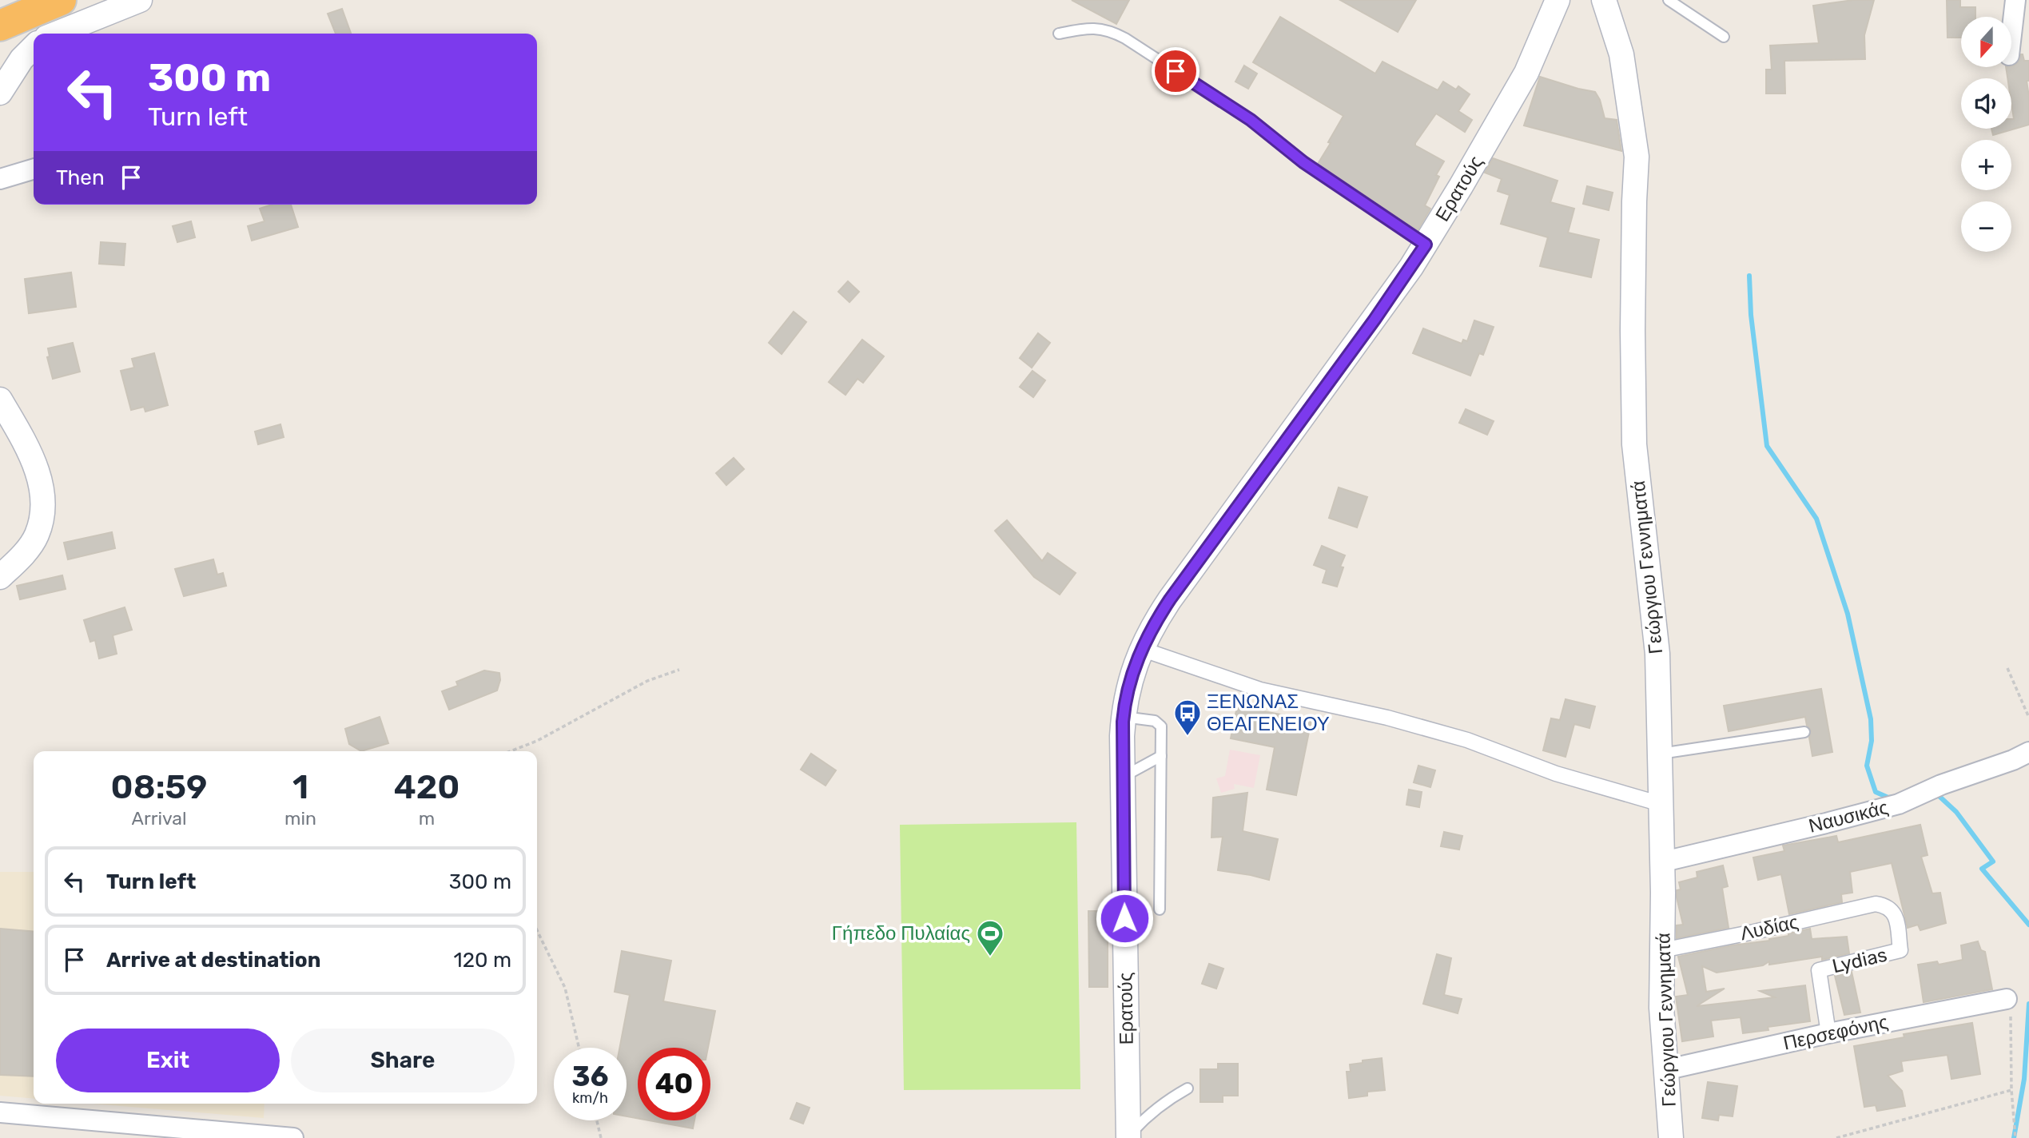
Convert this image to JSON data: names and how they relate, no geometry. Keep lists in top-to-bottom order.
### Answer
{
  "streets": {
    "street": [
      "Ερατούς",
      "Γεώργιου Γεννηματά",
      "Ναυσικάς",
      "Λυδίας",
      "Lydias",
      "Περσεφόνης"
    ]
  },
  "crossings": [
    ["Γεώργιου Γεννηματά", "Ναυσικάς"],
    ["Γεώργιου Γεννηματά", "Λυδίας"],
    ["Γεώργιου Γεννηματά", "Περσεφόνης"],
    ["Λυδίας", "Lydias"],
    ["Lydias", "Περσεφόνης"]
  ],
  "places": {
    "bus stop": ["ΞΕΝΩΝΑΣ ΘΕΑΓΕΝΕΙΟΥ"],
    "sports": ["Γήπεδο Πυλαίας"]
  },
  "north": "bottom",
  "page": {
    "map_buttons": ["+", "−"],
    "turn": ["300 m", "Turn left"],
    "then": "Then",
    "eta": [
      "08:59",
      "Arrival",
      "1",
      "min",
      "420",
      "m"
    ],
    "list": [
      {
        "name": "Turn left",
        "value": "300 m"
      },
      {
        "name": "Arrive at destination",
        "value": "120 m"
      }
    ],
    "buttons": ["Exit", "Share"],
    "speed": "36 km/h",
    "limit": "40"
  }
}
